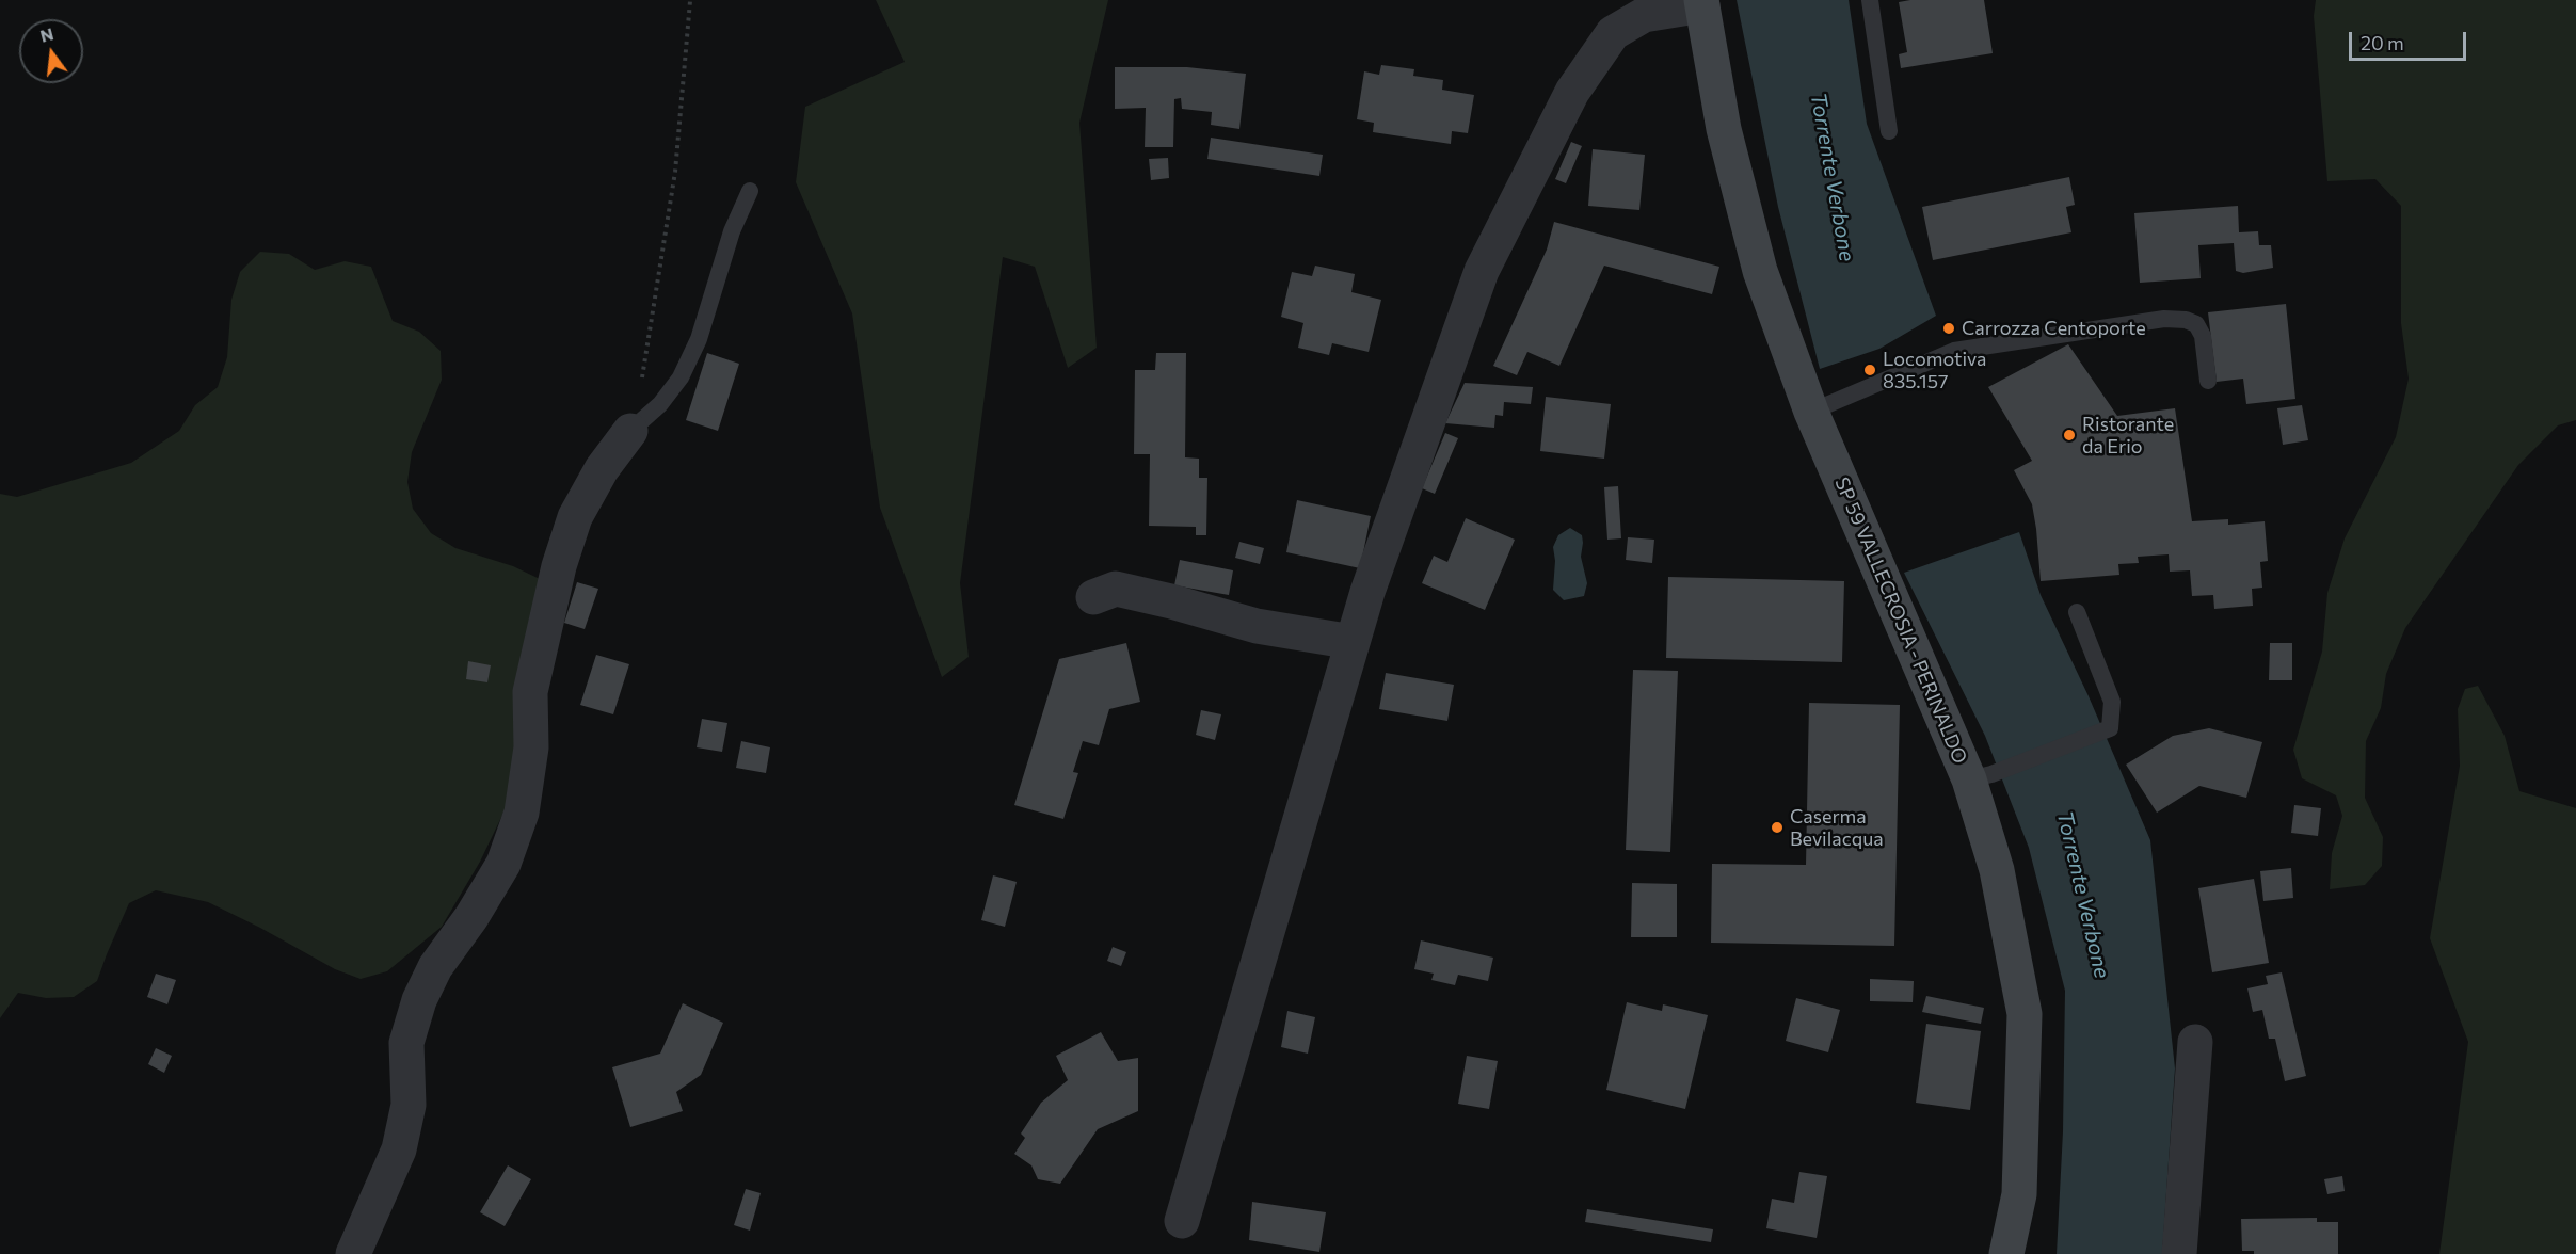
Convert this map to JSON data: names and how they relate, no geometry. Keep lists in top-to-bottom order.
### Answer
{
  "streets": {
    "main road": ["SP 59 VALLECROSIA - PERINALDO"]
  },
  "water": ["Torrente Verbone"],
  "places": [
    "Carrozza Centoporte",
    "Locomotiva 835.157",
    "Ristorante da Erio",
    "Caserma Bevilacqua"
  ],
  "scale_bar": "20 m",
  "north": "top"
}
